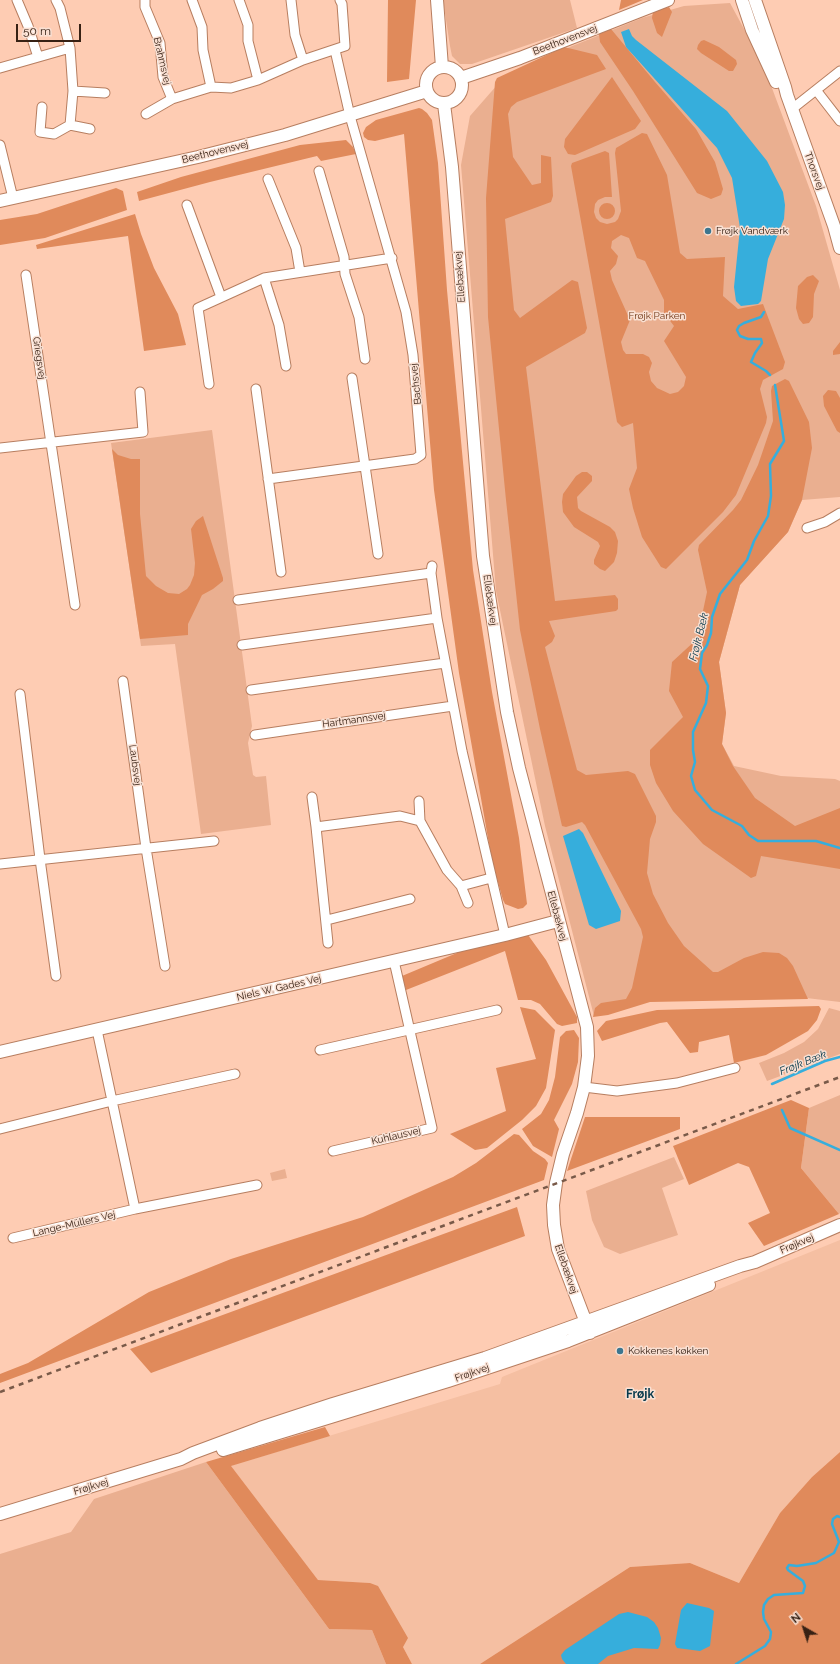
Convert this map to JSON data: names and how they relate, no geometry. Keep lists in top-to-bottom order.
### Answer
{
  "streets": {
    "street": [
      "Beethovensvej",
      "Brahmsvej",
      "Thorsvej",
      "Ellebækvej",
      "Griegsvej",
      "Bachsvej",
      "Hartmannsvej",
      "Laubsvej",
      "Niels W. Gades Vej",
      "Kuhlausvej",
      "Lange-Müllers Vej",
      "Frøjkvej"
    ]
  },
  "crossings": [
    ["Beethovensvej", "Ellebækvej"],
    ["Beethovensvej", "Bachsvej"],
    ["Ellebækvej", "Niels W. Gades Vej"],
    ["Ellebækvej", "Frøjkvej"],
    ["Niels W. Gades Vej", "Kuhlausvej"]
  ],
  "districts": ["Frøjk"],
  "water": ["Frøjk Bæk"],
  "parks": ["Frøjk Parken"],
  "places": ["Frøjk Vandværk", "Kokkenes køkken"],
  "scale_bar": "50 m",
  "north": "top left"
}
